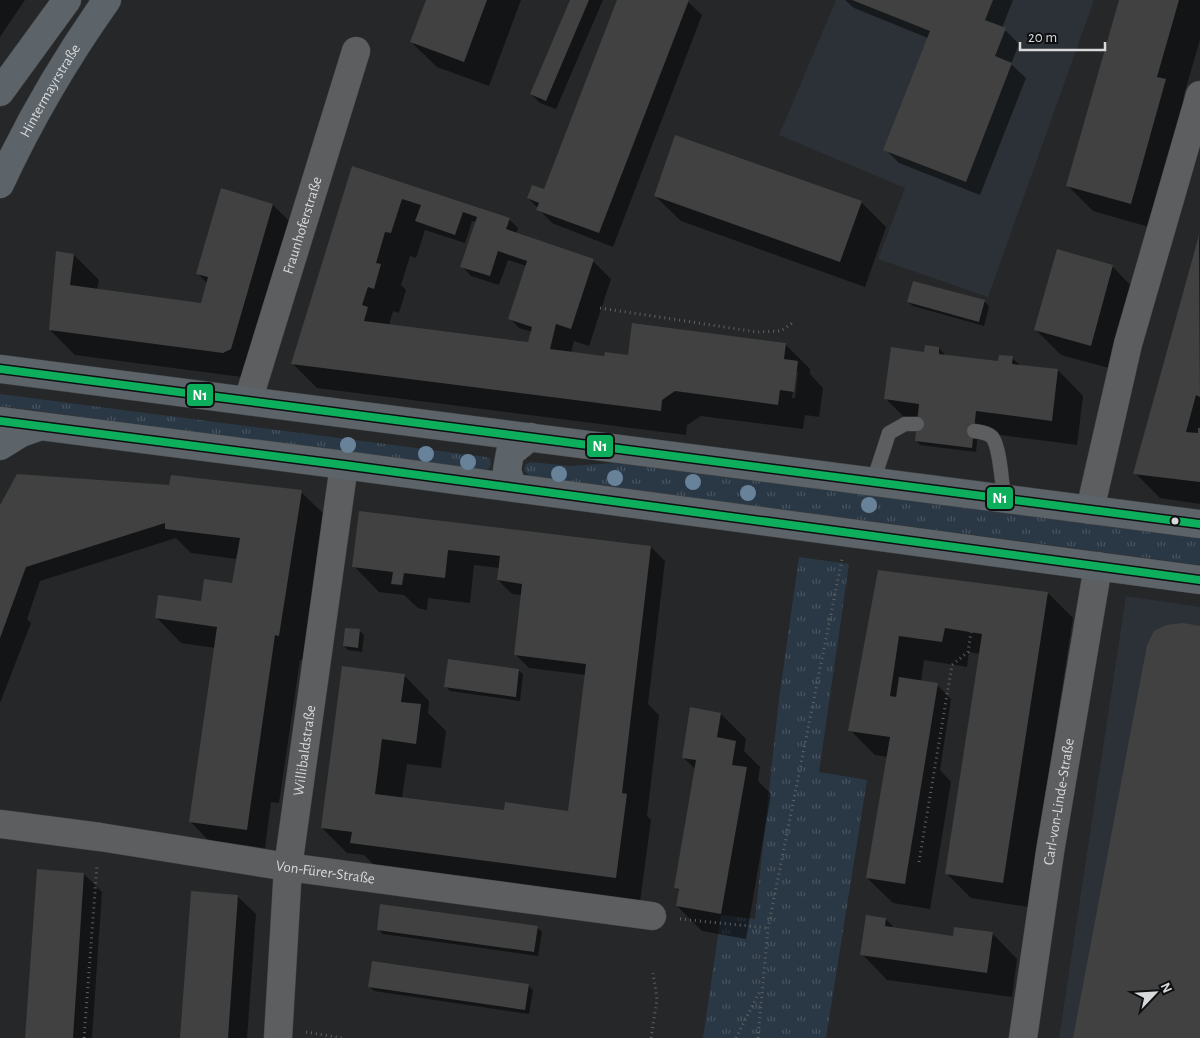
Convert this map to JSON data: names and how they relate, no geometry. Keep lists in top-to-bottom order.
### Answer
{
  "streets": {
    "main road": ["Hintermayrstraße"],
    "street": [
      "Fraunhoferstraße",
      "Willibaldstraße",
      "Carl-von-Linde-Straße",
      "Von-Fürer-Straße"
    ]
  },
  "crossings": [
    ["Willibaldstraße", "Von-Fürer-Straße"]
  ],
  "lines": ["transit line N1"],
  "scale_bar": "20 m",
  "north": "top right"
}
